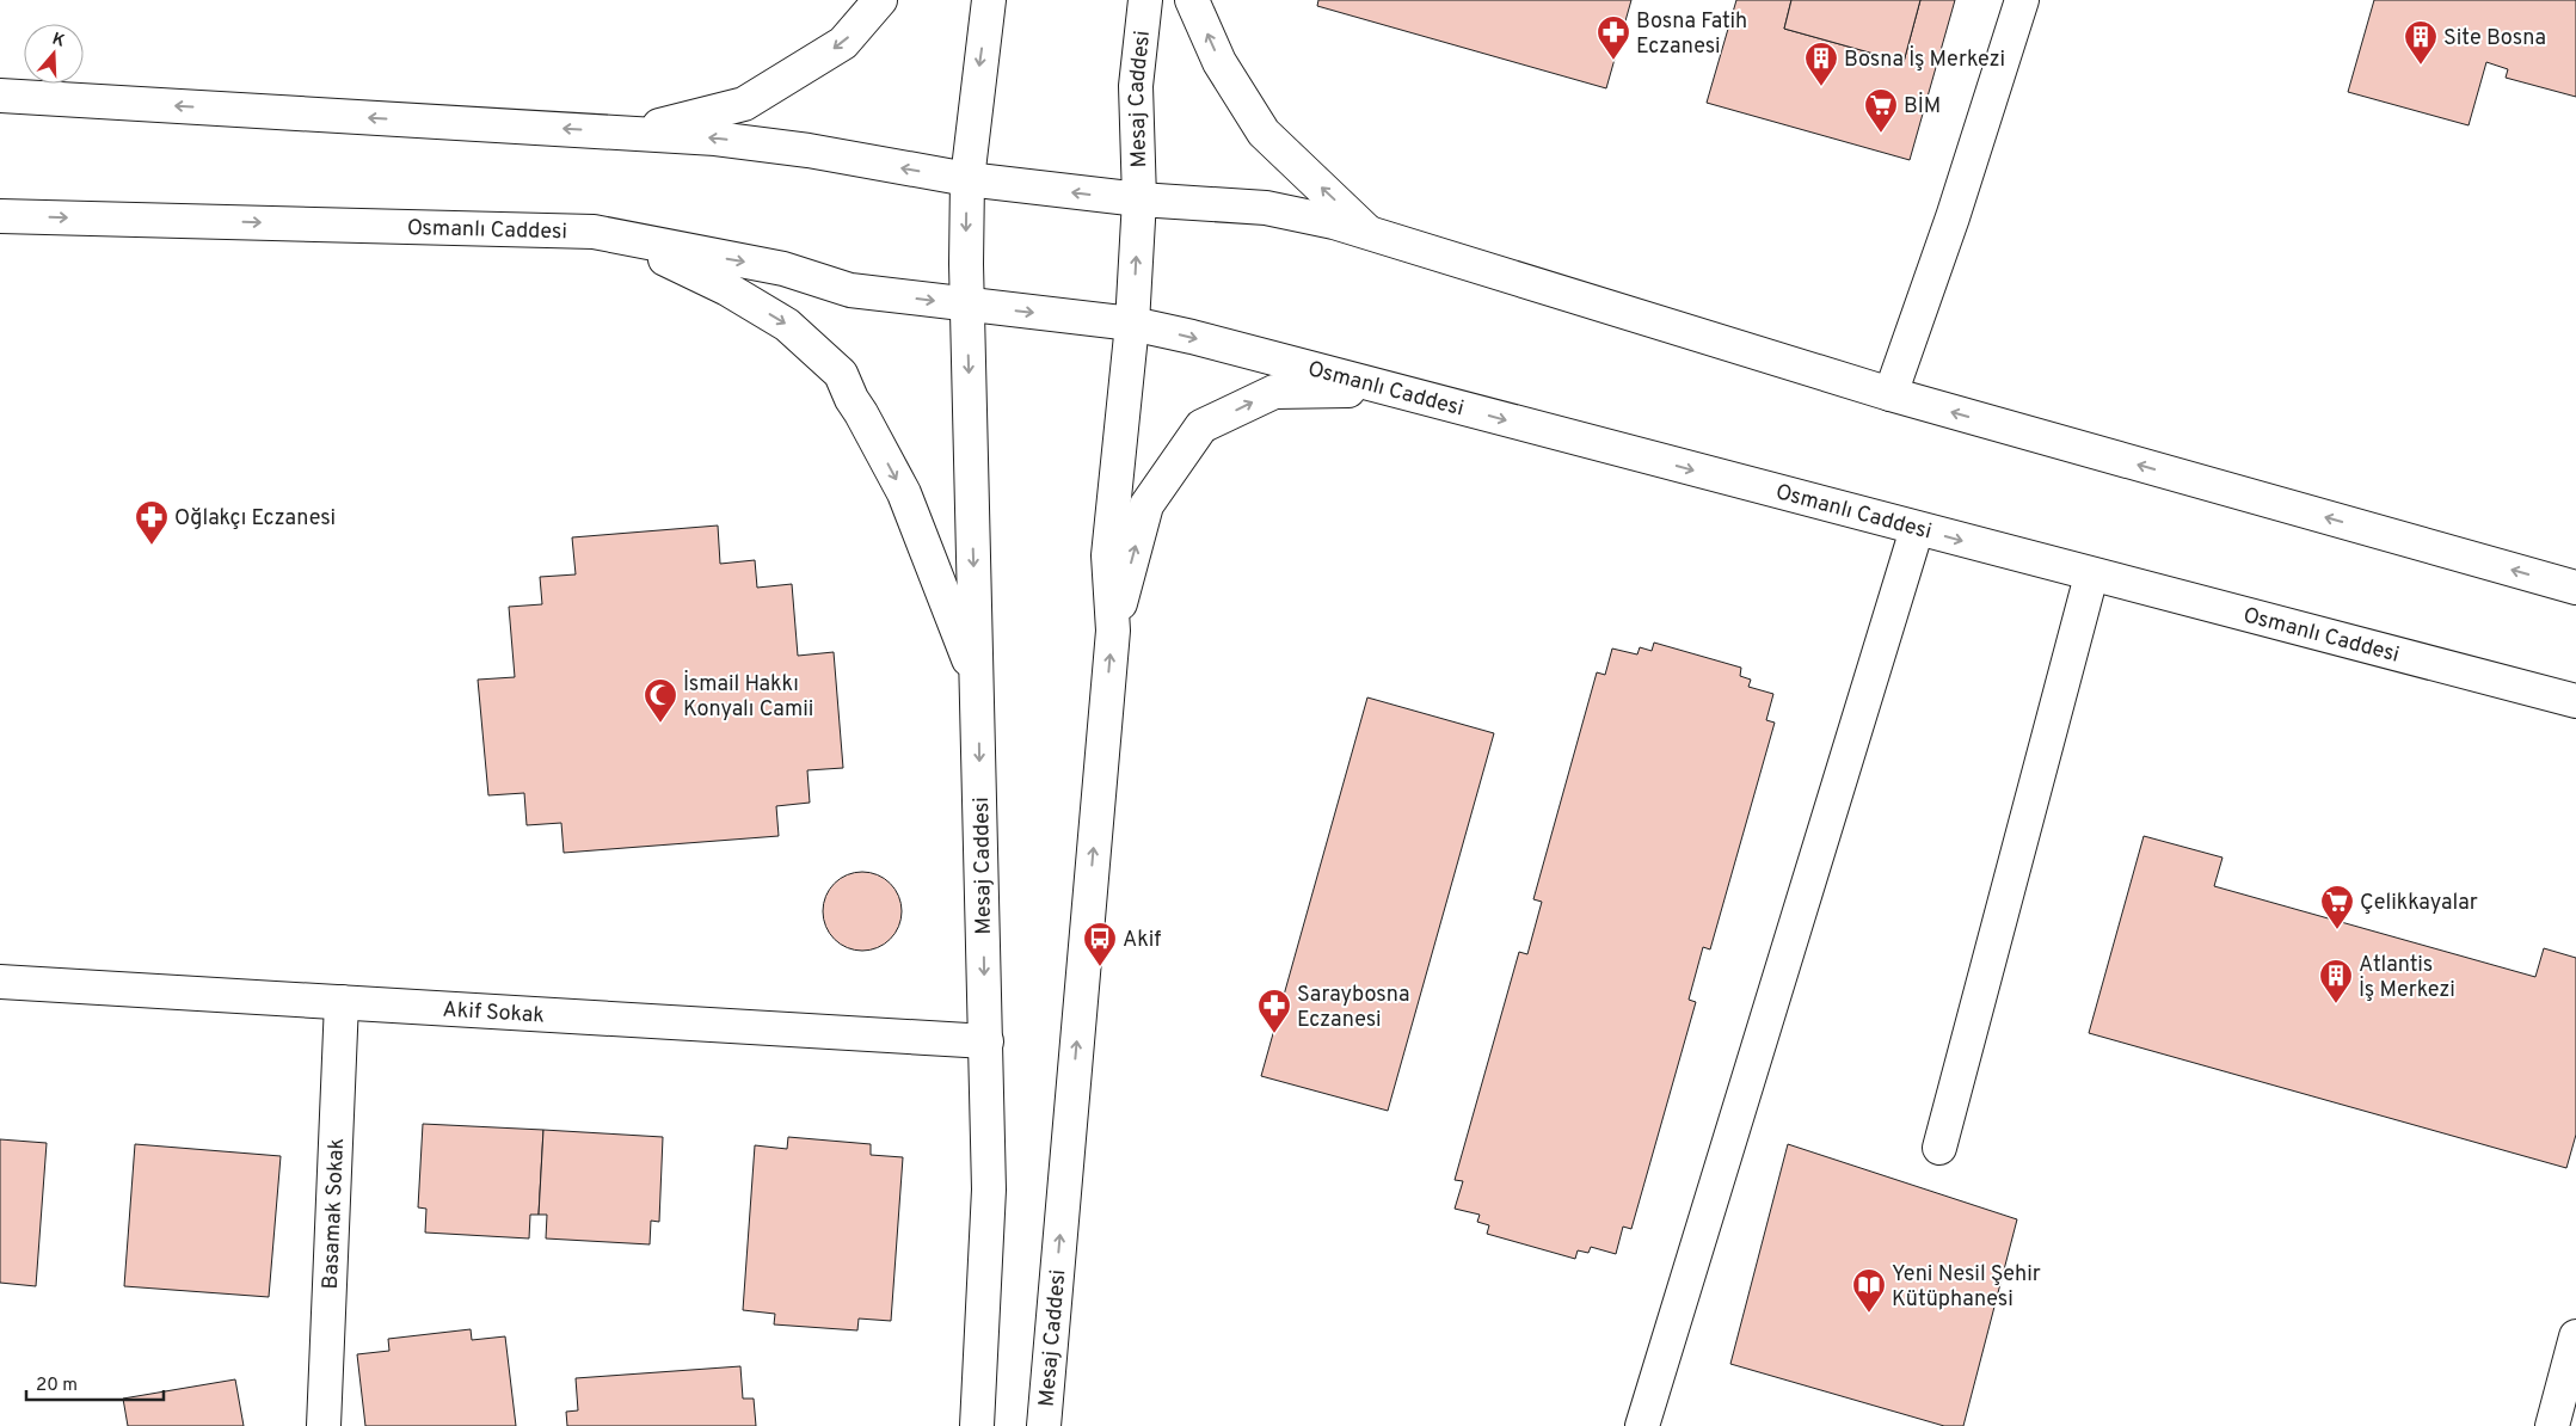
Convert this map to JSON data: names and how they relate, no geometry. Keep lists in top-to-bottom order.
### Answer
{
  "streets": {
    "street": [
      "Mesaj Caddesi",
      "Osmanlı Caddesi",
      "Akif Sokak",
      "Basamak Sokak"
    ]
  },
  "crossings": [
    ["Mesaj Caddesi", "Osmanlı Caddesi"],
    ["Mesaj Caddesi", "Akif Sokak"],
    ["Akif Sokak", "Basamak Sokak"]
  ],
  "places": {
    "pharmacy": ["Bosna Fatih Eczanesi", "Oğlakçı Eczanesi", "Saraybosna Eczanesi"],
    "building": ["Site Bosna", "Bosna İş Merkezi", "Atlantis İş Merkezi"],
    "supermarket": ["BİM", "Çelikkayalar"],
    "mosque": ["İsmail Hakkı Konyalı Camii"],
    "bus stop": ["Akif"],
    "library": ["Yeni Nesil Şehir Kütüphanesi"]
  },
  "scale_bar": "20 m",
  "north": "top"
}
